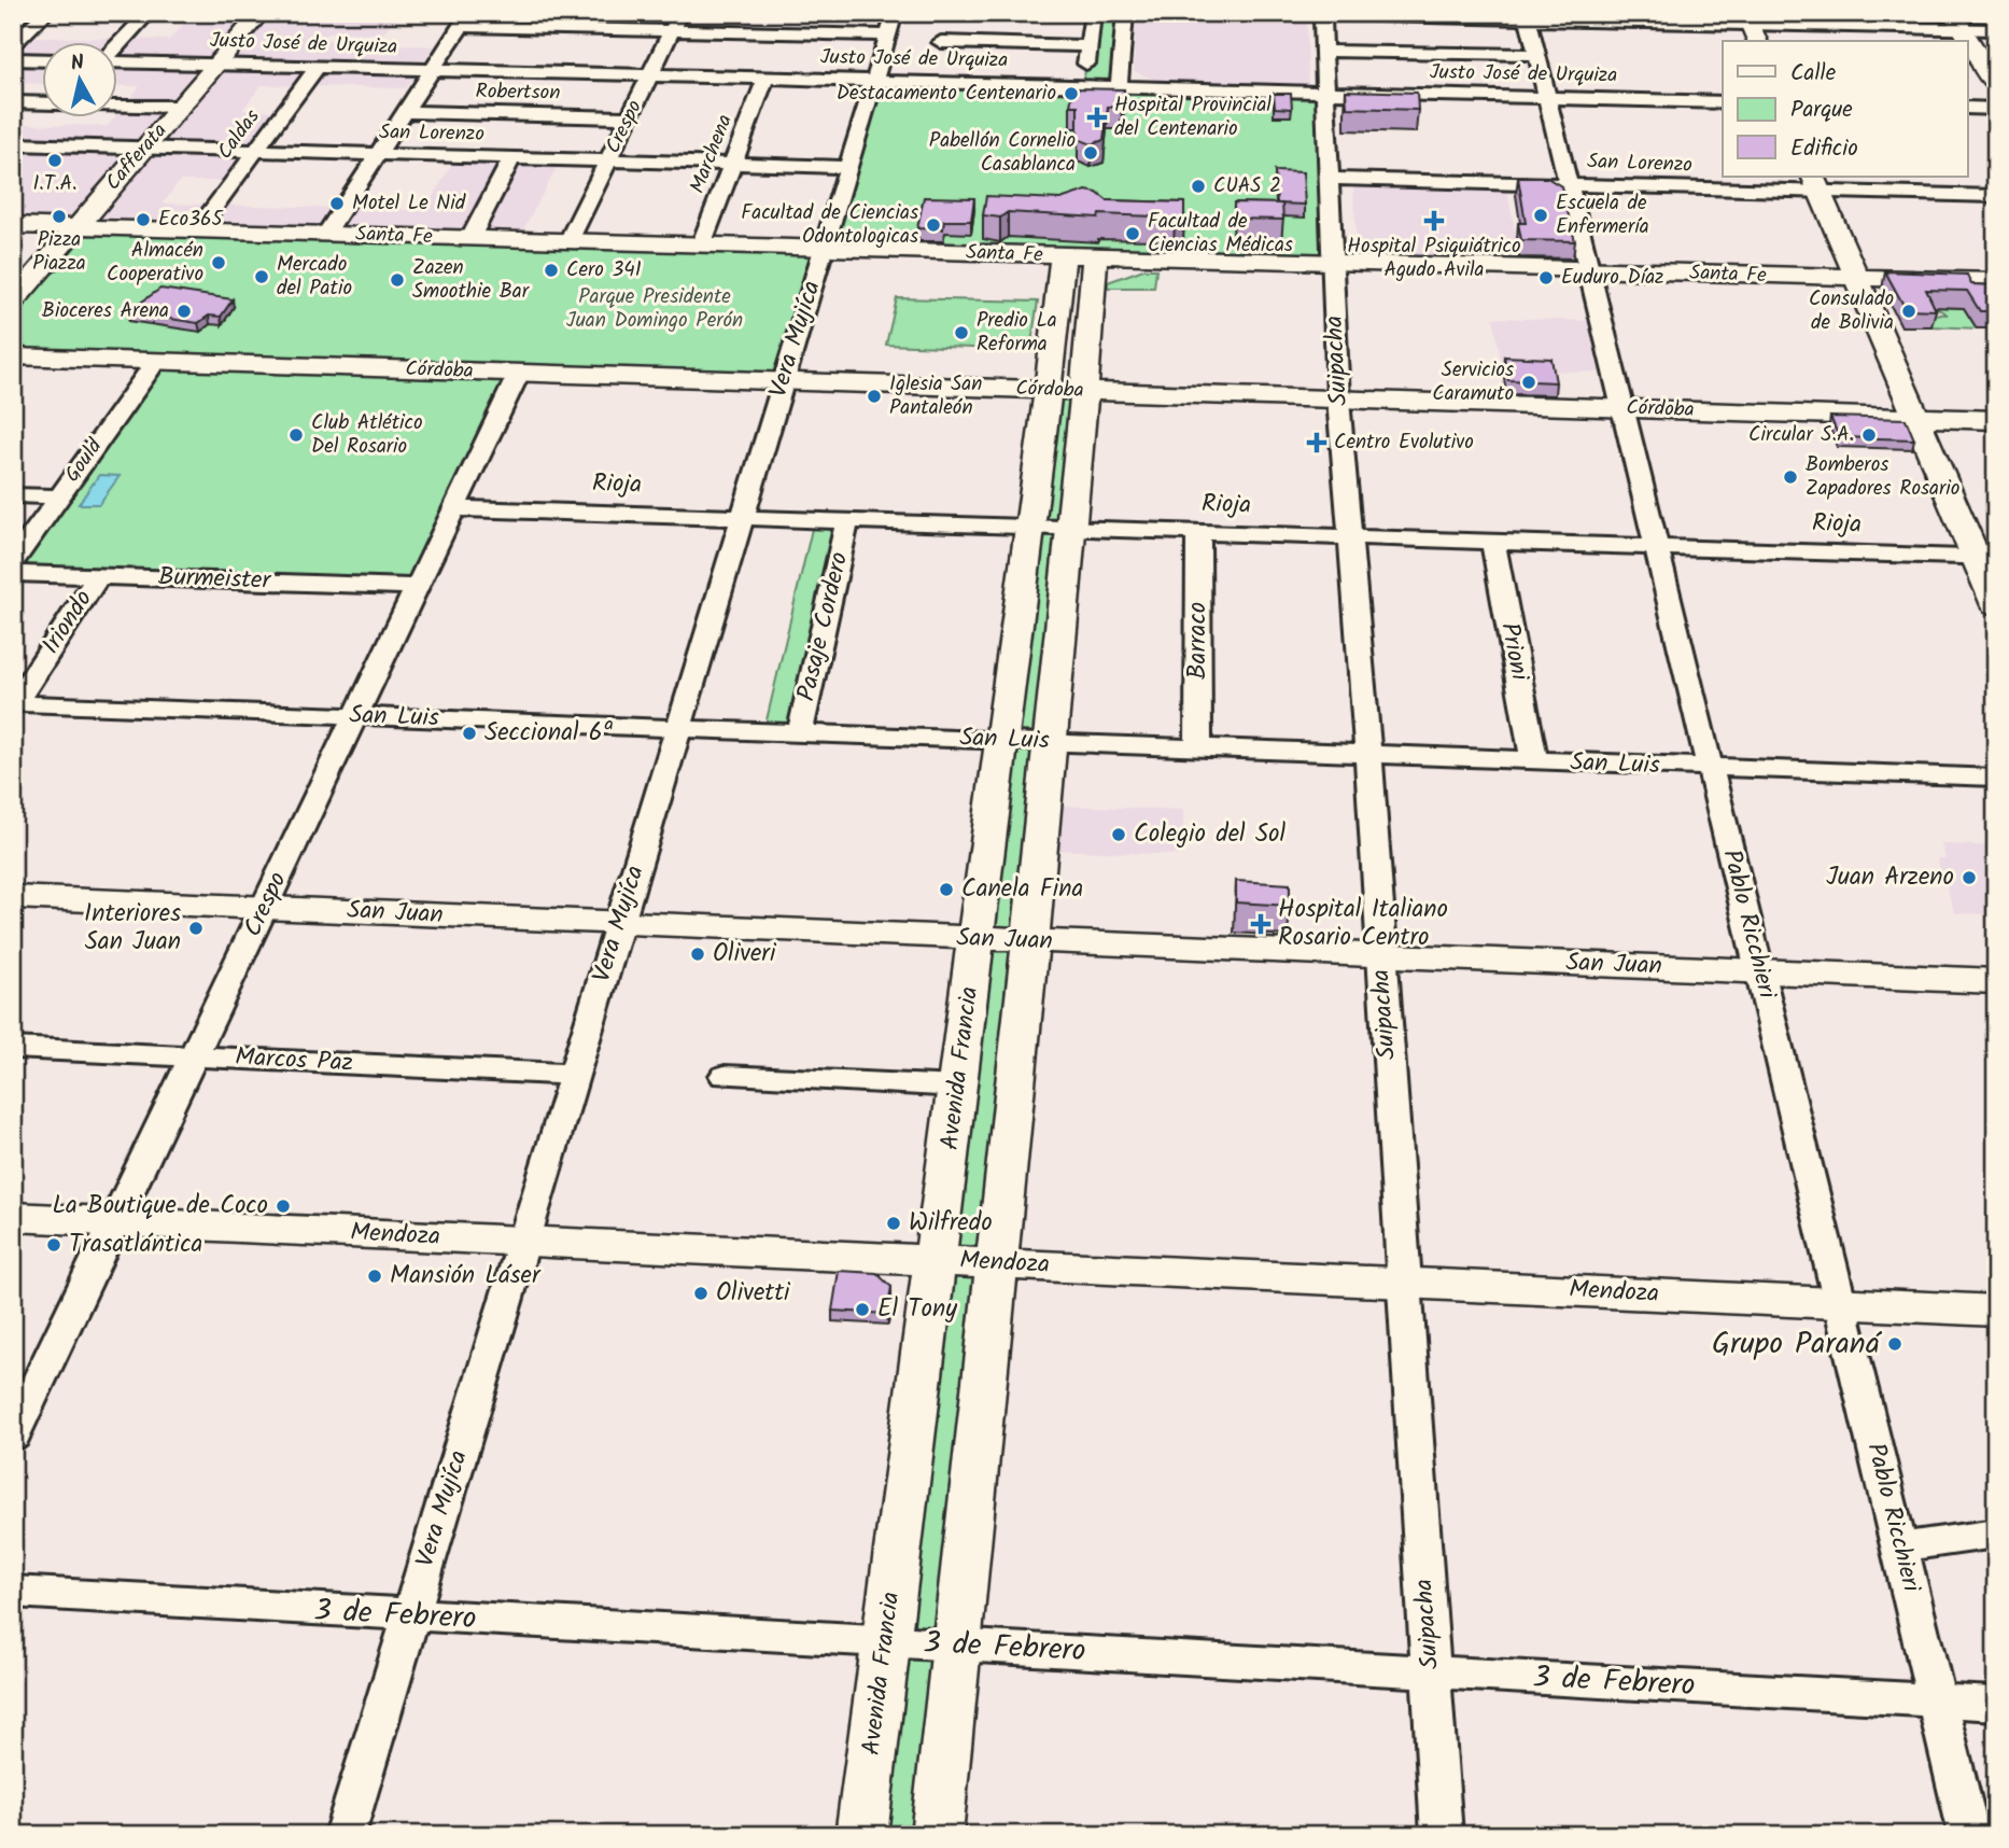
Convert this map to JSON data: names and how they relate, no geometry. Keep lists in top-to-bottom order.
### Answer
{
  "streets": {
    "main road": [
      "Cafferata",
      "Santa Fe",
      "Córdoba",
      "San Juan",
      "Avenida Francia",
      "Mendoza"
    ],
    "street": [
      "Justo José de Urquiza",
      "Robertson",
      "Crespo",
      "San Lorenzo",
      "Caldas",
      "Marchena",
      "Vera Mujíca",
      "Suipacha",
      "Gould",
      "Rioja",
      "Burmeister",
      "Iriondo",
      "Pasaje Cordero",
      "Barraco",
      "Prioni",
      "San Luis",
      "Pablo Ricchieri",
      "Marcos Paz",
      "3 de Febrero"
    ]
  },
  "crossings": [
    ["Justo José de Urquiza", "Crespo"],
    ["Justo José de Urquiza", "Caldas"],
    ["Justo José de Urquiza", "Marchena"],
    ["Justo José de Urquiza", "Cafferata"],
    ["Justo José de Urquiza", "Vera Mujíca"],
    ["Justo José de Urquiza", "Suipacha"],
    ["Justo José de Urquiza", "Pablo Ricchieri"],
    ["Robertson", "Crespo"],
    ["Crespo", "San Lorenzo"],
    ["Crespo", "Santa Fe"],
    ["Crespo", "Córdoba"],
    ["Crespo", "Rioja"],
    ["Crespo", "Burmeister"],
    ["Crespo", "San Luis"],
    ["Crespo", "San Juan"],
    ["Crespo", "Marcos Paz"],
    ["Crespo", "Mendoza"],
    ["San Lorenzo", "Caldas"],
    ["San Lorenzo", "Marchena"],
    ["San Lorenzo", "Cafferata"],
    ["San Lorenzo", "Vera Mujíca"],
    ["San Lorenzo", "Suipacha"],
    ["San Lorenzo", "Pablo Ricchieri"],
    ["Caldas", "Santa Fe"],
    ["Marchena", "Santa Fe"],
    ["Cafferata", "Santa Fe"],
    ["Santa Fe", "Vera Mujíca"],
    ["Santa Fe", "Suipacha"],
    ["Santa Fe", "Pablo Ricchieri"],
    ["Santa Fe", "Avenida Francia"],
    ["Vera Mujíca", "Córdoba"],
    ["Vera Mujíca", "Rioja"],
    ["Vera Mujíca", "San Luis"],
    ["Vera Mujíca", "San Juan"],
    ["Vera Mujíca", "Marcos Paz"],
    ["Vera Mujíca", "Mendoza"],
    ["Vera Mujíca", "3 de Febrero"],
    ["Suipacha", "Córdoba"],
    ["Suipacha", "Rioja"],
    ["Suipacha", "San Luis"],
    ["Suipacha", "San Juan"],
    ["Suipacha", "Mendoza"],
    ["Suipacha", "3 de Febrero"],
    ["Córdoba", "Gould"],
    ["Córdoba", "Pablo Ricchieri"],
    ["Córdoba", "Avenida Francia"],
    ["Rioja", "Pasaje Cordero"],
    ["Rioja", "Barraco"],
    ["Rioja", "Prioni"],
    ["Rioja", "Pablo Ricchieri"],
    ["Rioja", "Avenida Francia"],
    ["Burmeister", "Iriondo"],
    ["Iriondo", "San Luis"],
    ["Pasaje Cordero", "San Luis"],
    ["Barraco", "San Luis"],
    ["Prioni", "San Luis"],
    ["San Luis", "Pablo Ricchieri"],
    ["San Luis", "Avenida Francia"],
    ["San Juan", "Pablo Ricchieri"],
    ["San Juan", "Avenida Francia"],
    ["Pablo Ricchieri", "Mendoza"],
    ["Pablo Ricchieri", "3 de Febrero"],
    ["Avenida Francia", "Mendoza"],
    ["Avenida Francia", "3 de Febrero"]
  ],
  "parks": ["Parque Presidente Juan Domingo Perón"],
  "places": {
    "other": [
      "Destacamento Centenario",
      "Pabellón Cornelio Casablanca",
      "I.T.A.",
      "CUAS 2",
      "Motel Le Nid",
      "Escuela de Enfermería",
      "Pizza Piazza",
      "Eco365",
      "Facultad de Ciencias Odontologicas",
      "Facultad de Ciencias Médicas",
      "Almacén Cooperativo",
      "Cero 341",
      "Mercado del Patio",
      "Euduro Díaz",
      "Zazen Smoothie Bar",
      "Bioceres Arena",
      "Consulado de Bolivia",
      "Predio La Reforma",
      "Servicios Caramuto",
      "Iglesia San Pantaleón",
      "Club Atlético Del Rosario",
      "Circular S.A.",
      "Bomberos Zapadores Rosario",
      "Seccional 6ª",
      "Colegio del Sol",
      "Juan Arzeno",
      "Canela Fina",
      "Interiores San Juan",
      "Oliveri",
      "La Boutique de Coco",
      "Wilfredo",
      "Trasatlántica",
      "Mansión Láser",
      "Olivetti",
      "El Tony",
      "Grupo Paraná"
    ],
    "health": [
      "Hospital Provincial del Centenario",
      "Hospital Psiquiátrico Agudo Avila",
      "Centro Evolutivo",
      "Hospital Italiano Rosario Centro"
    ]
  },
  "legend": ["Calle", "Parque", "Edificio"],
  "north": "top"
}
